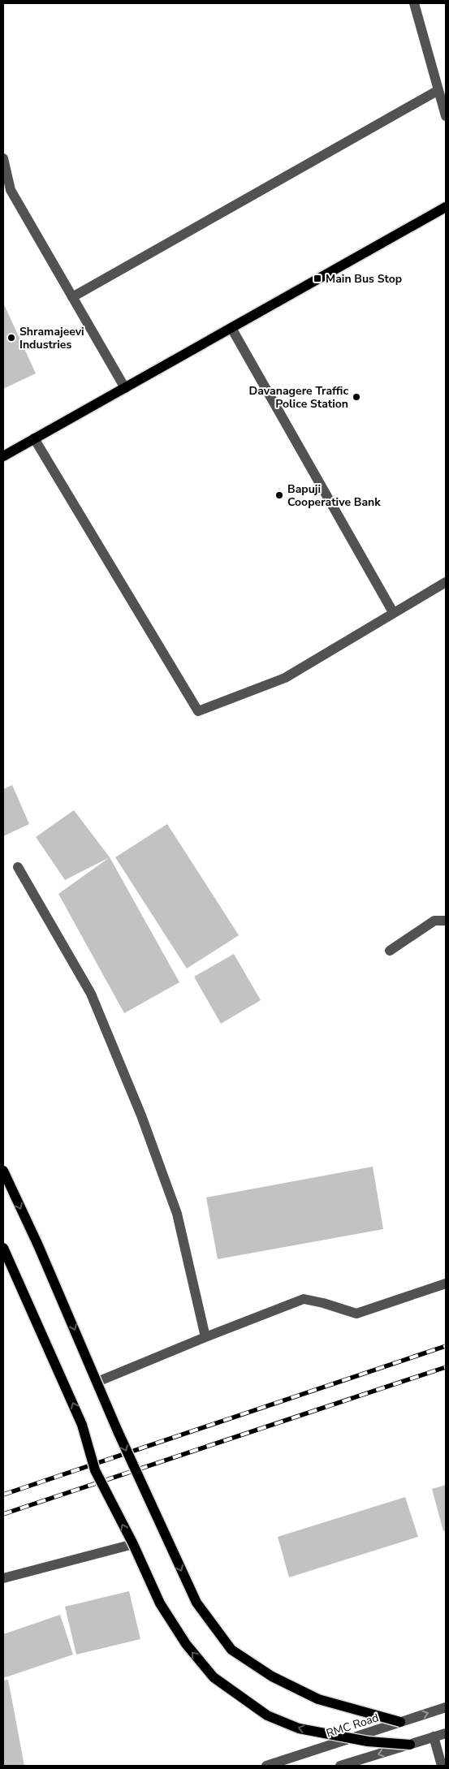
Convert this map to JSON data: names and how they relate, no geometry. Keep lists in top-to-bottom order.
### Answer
{
  "streets": {
    "street": ["RMC Road"]
  },
  "places": {
    "transit": ["Main Bus Stop"],
    "other": ["Shramajeevi Industries", "Davanagere Traffic Police Station", "Bapuji Cooperative Bank"]
  }
}
